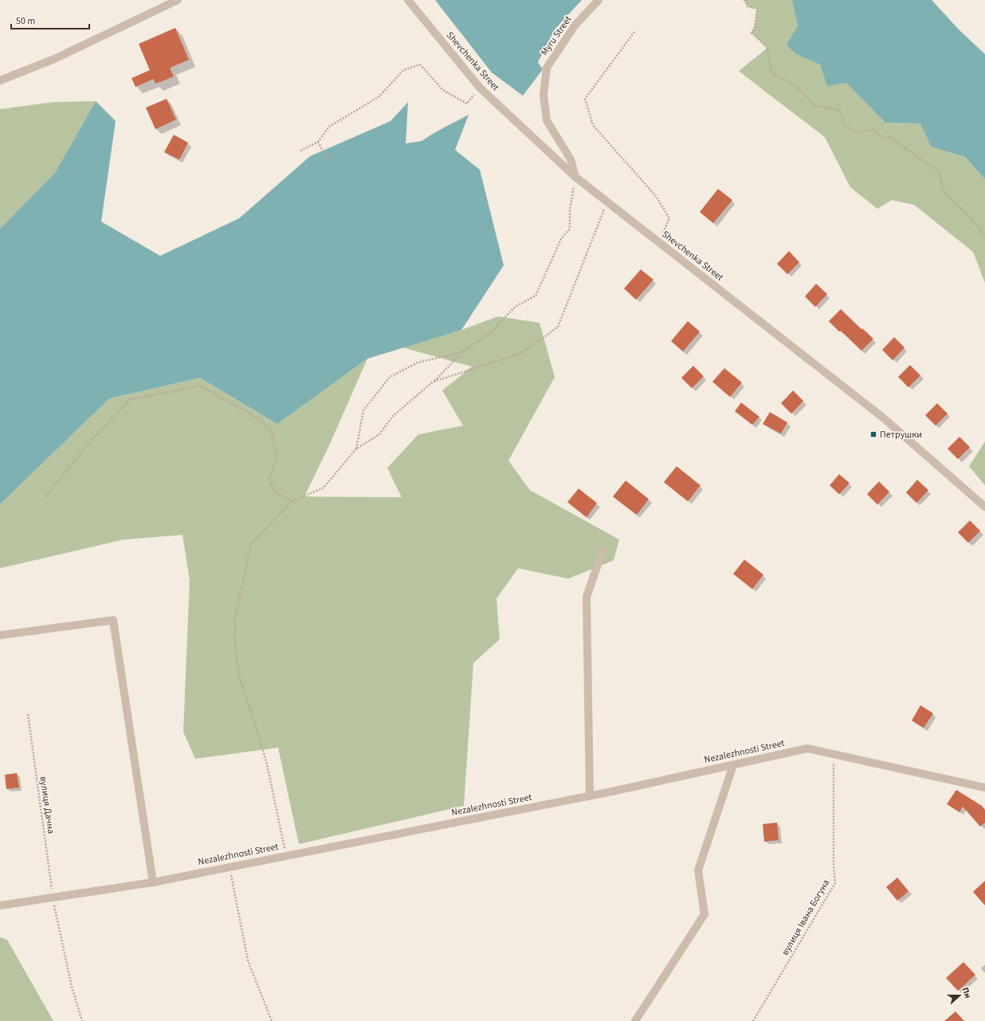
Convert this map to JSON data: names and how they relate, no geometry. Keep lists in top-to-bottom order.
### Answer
{
  "streets": {
    "street": ["Myru Street", "Shevchenka Street", "Nezalezhnosti Street"],
    "path": ["вулиця Дачна", "вулиця Івана Богуна"]
  },
  "crossings": [
    ["Myru Street", "Shevchenka Street"],
    ["Nezalezhnosti Street", "вулиця Дачна"],
    ["Nezalezhnosti Street", "вулиця Івана Богуна"]
  ],
  "places": {
    "transit": ["Петрушки"]
  },
  "scale_bar": "50 m",
  "north": "right"
}
